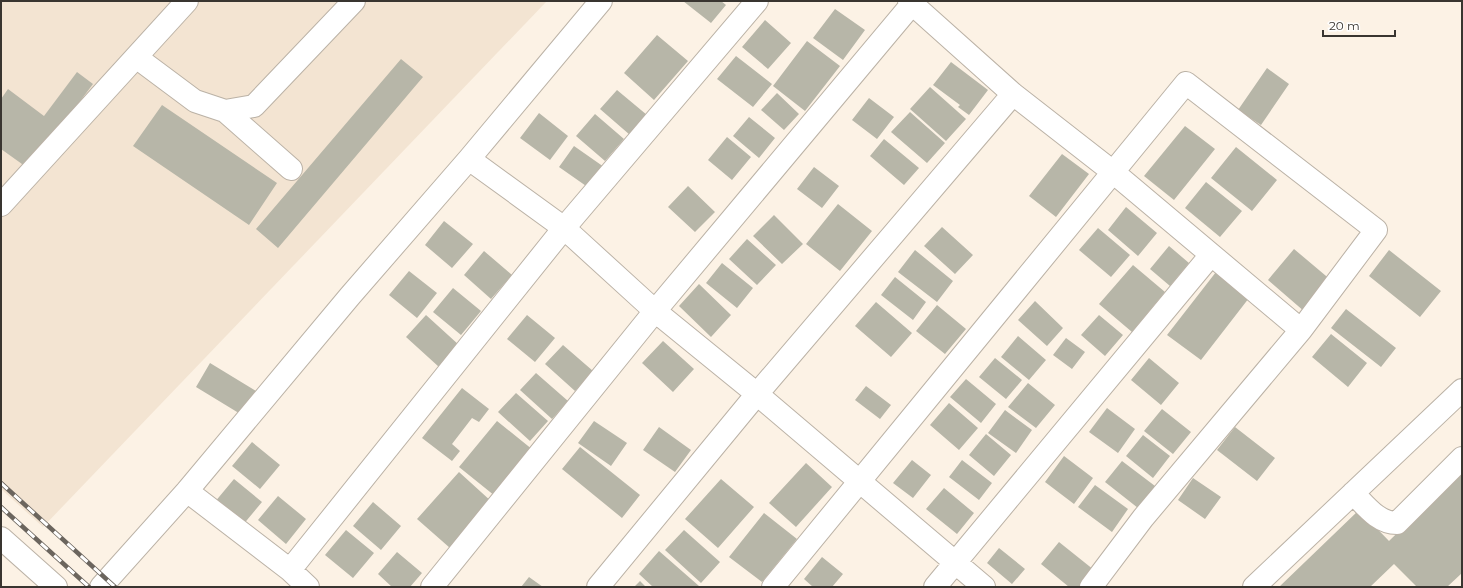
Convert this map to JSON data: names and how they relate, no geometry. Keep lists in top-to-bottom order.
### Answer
{
  "scale_bar": "20 m"
}
